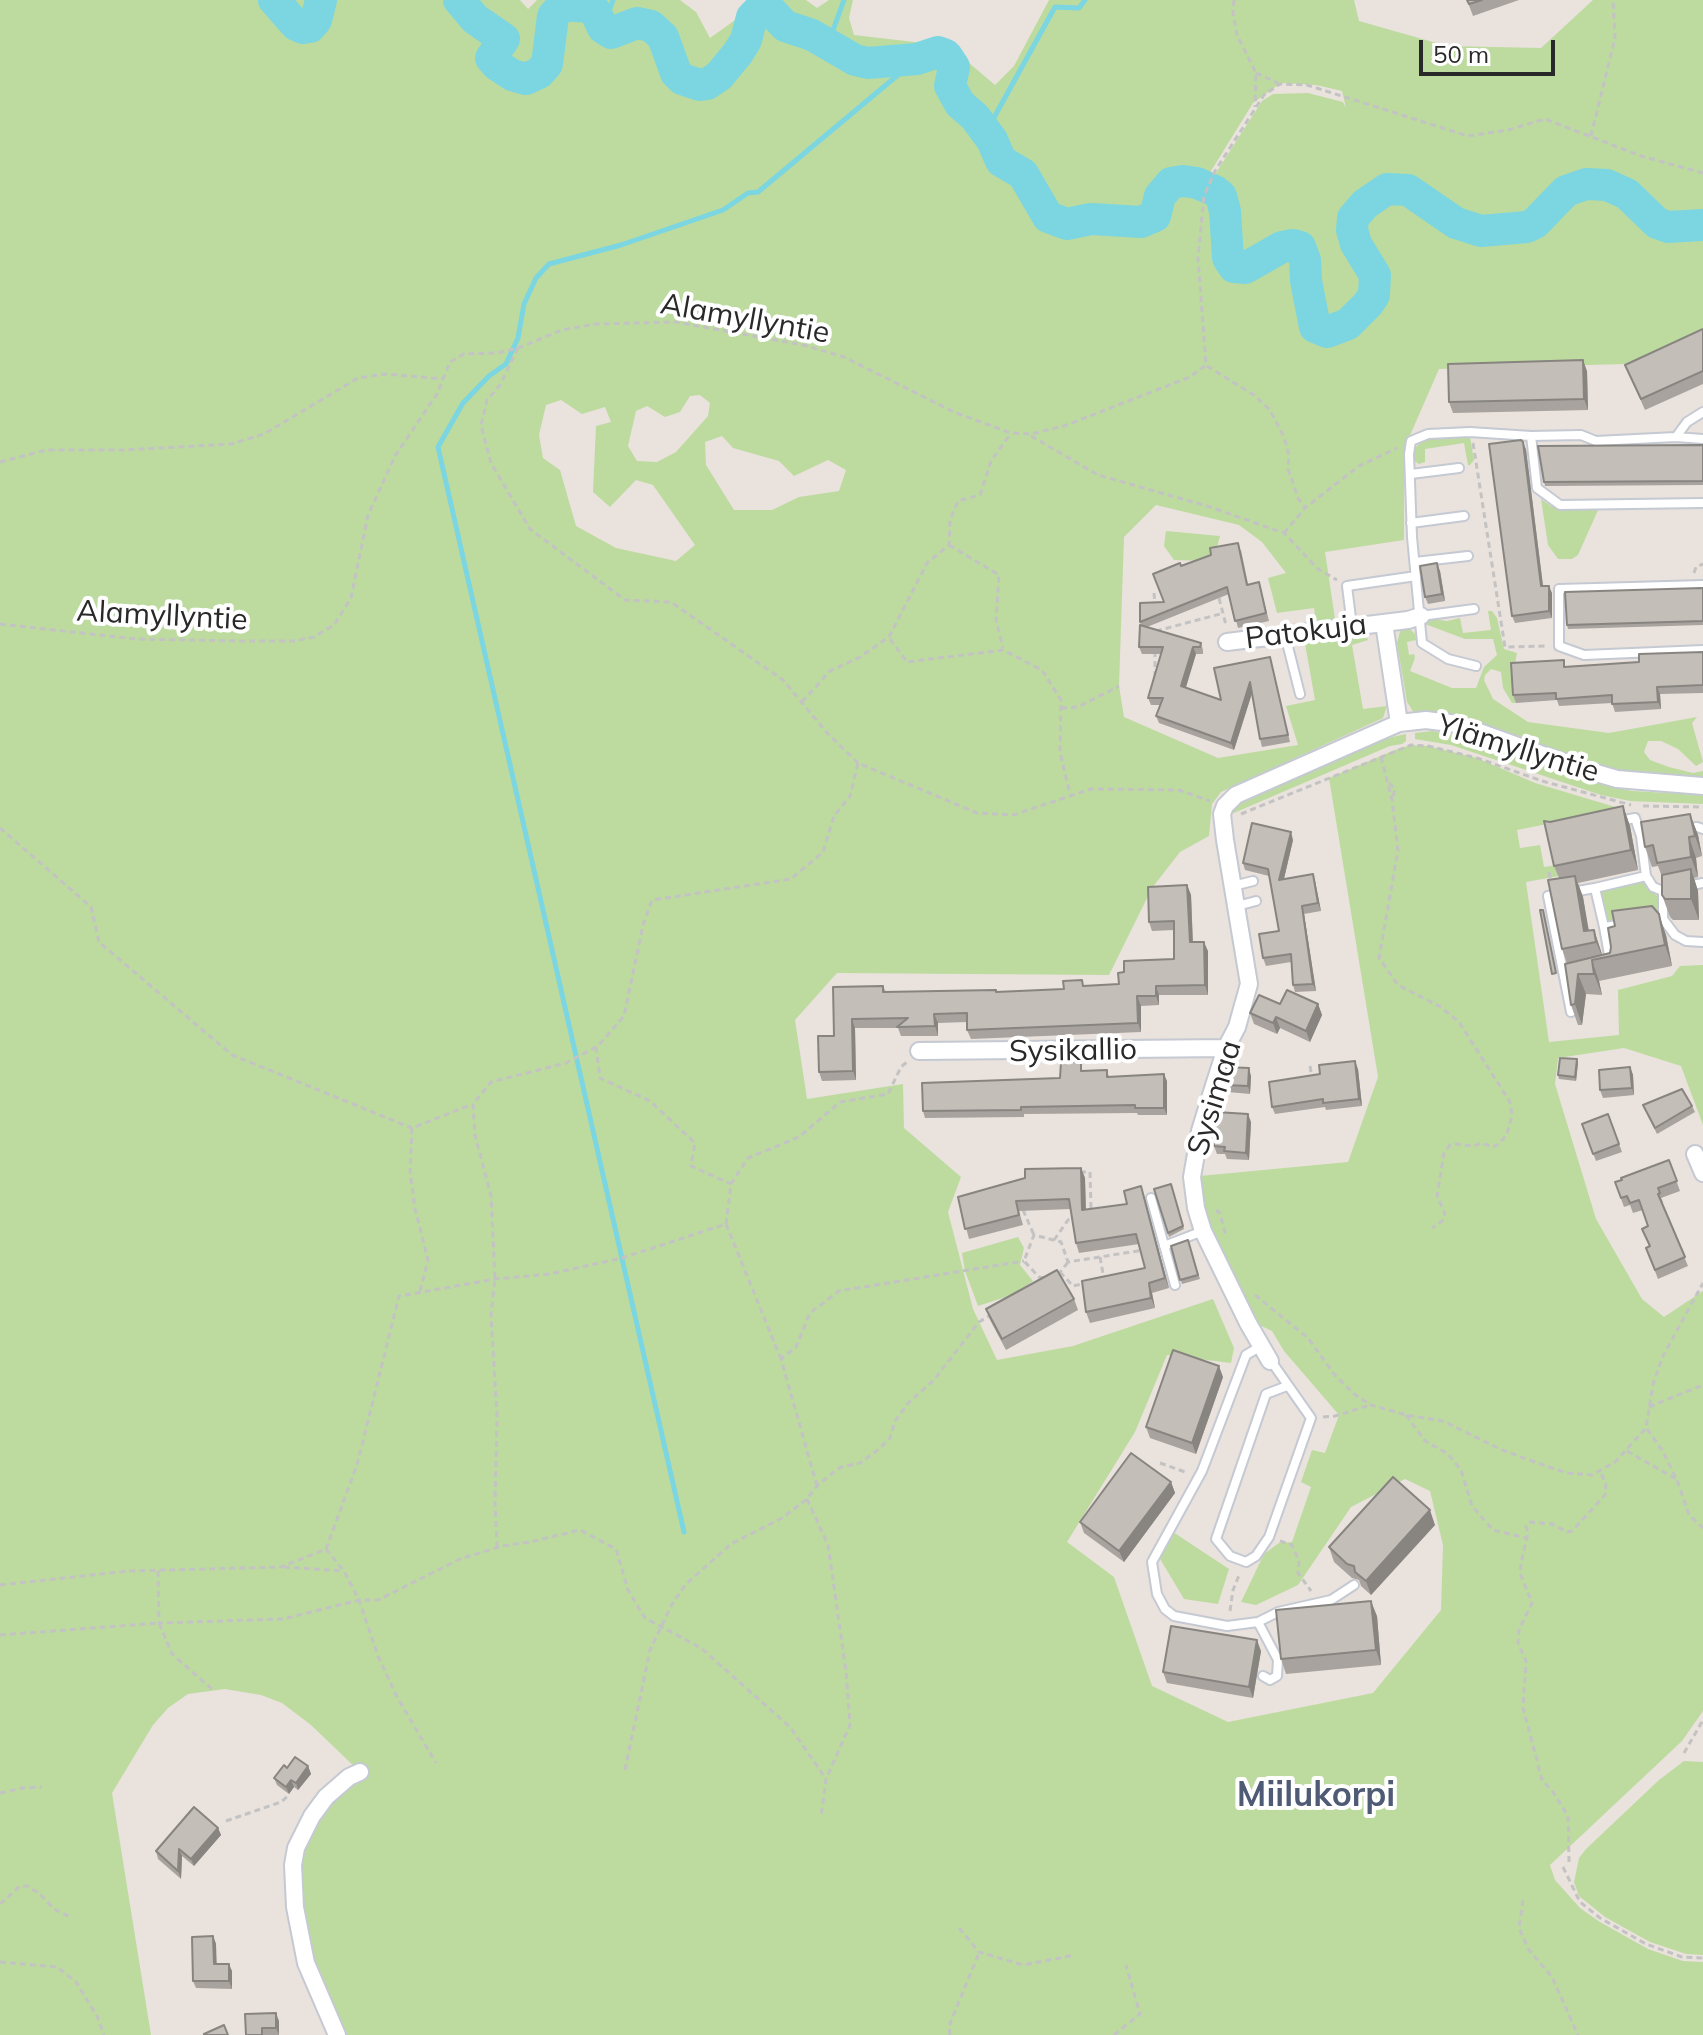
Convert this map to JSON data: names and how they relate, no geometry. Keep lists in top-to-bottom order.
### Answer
{
  "streets": {
    "street": [
      "Patokuja",
      "Ylämyllyntie",
      "Sysikallio",
      "Sysimaa"
    ],
    "path": ["Alamyllyntie"]
  },
  "crossings": [
    ["Patokuja", "Ylämyllyntie"],
    ["Ylämyllyntie", "Sysimaa"],
    ["Sysikallio", "Sysimaa"]
  ],
  "districts": ["Miilukorpi"],
  "scale_bar": "50 m"
}
